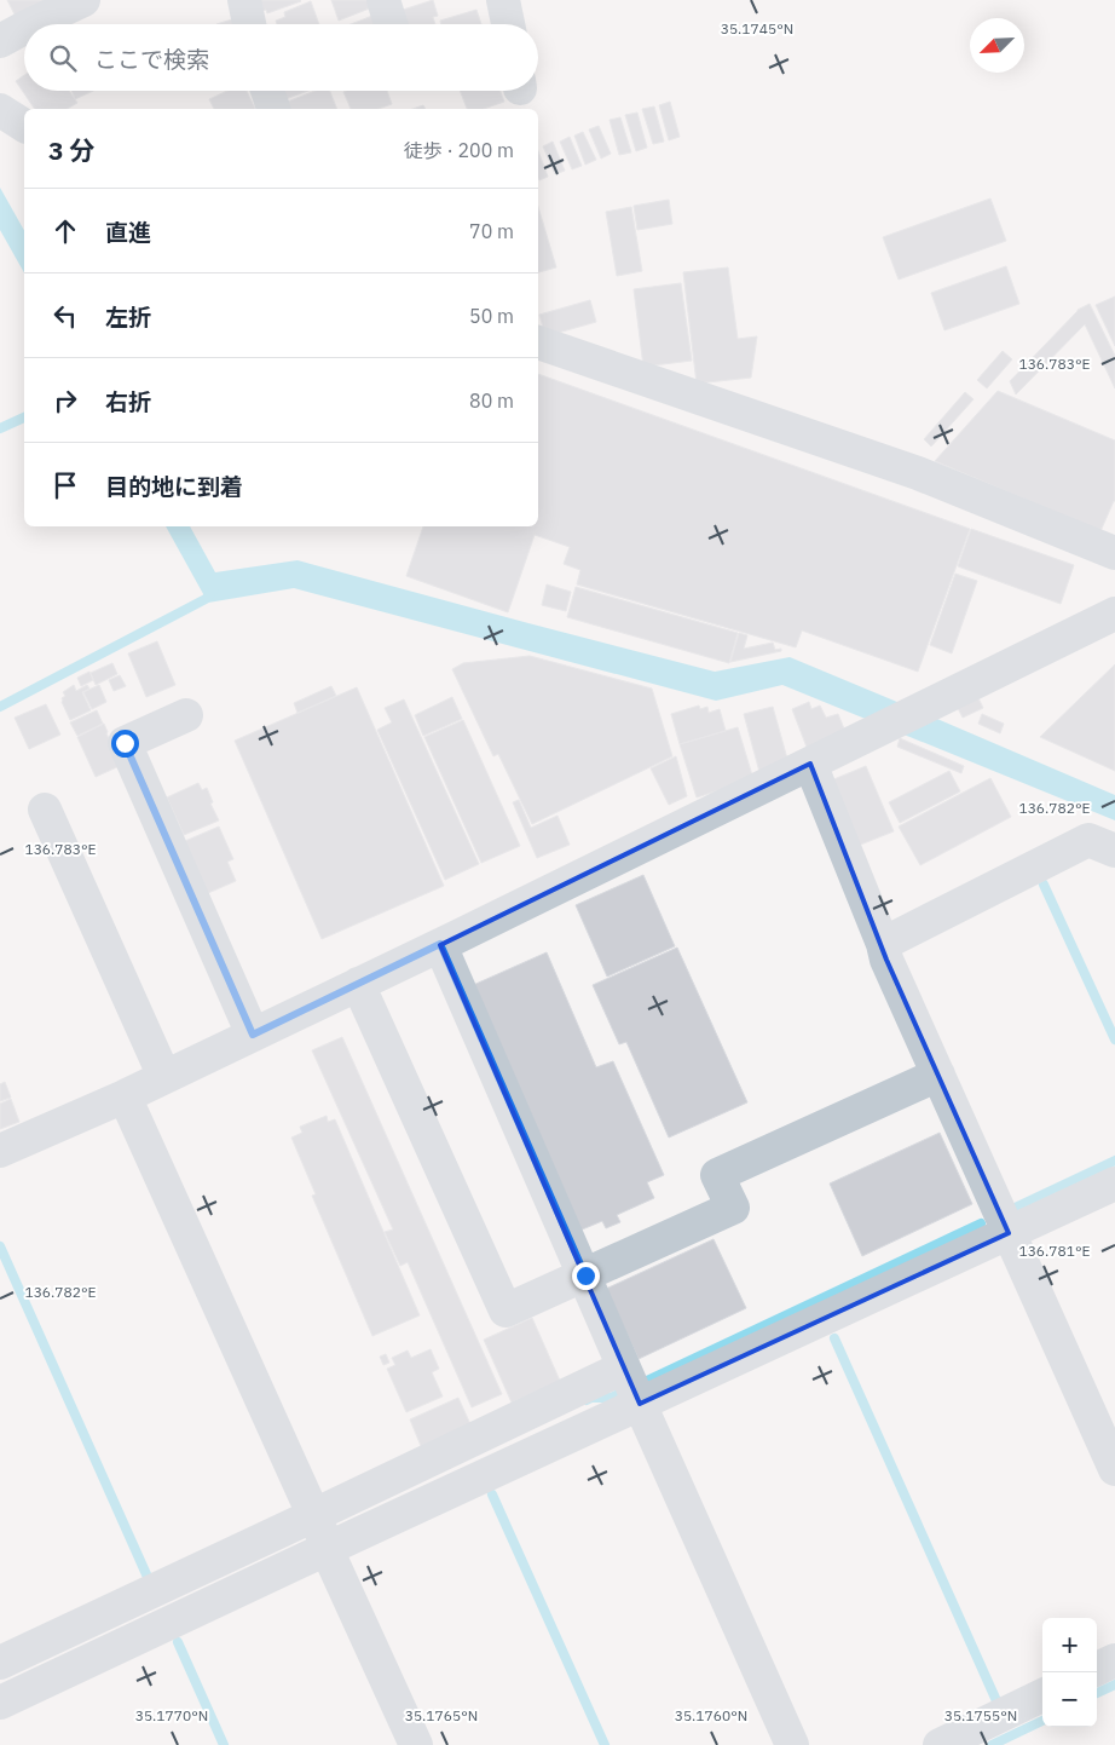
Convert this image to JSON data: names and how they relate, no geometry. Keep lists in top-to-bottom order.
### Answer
{
  "north": "bottom left",
  "page": {
    "search": "ここで検索",
    "heading": ["3 分", "徒歩 · 200 m"],
    "list": [
      ["直進", "70 m"],
      ["左折", "50 m"],
      ["右折", "80 m"],
      "目的地に到着"
    ],
    "map_buttons": ["+", "−"]
  },
  "coordinates": [
    "35.1745°N",
    "136.783°E",
    "136.782°E",
    "136.781°E",
    "35.1770°N",
    "35.1765°N",
    "35.1760°N",
    "35.1755°N"
  ]
}
